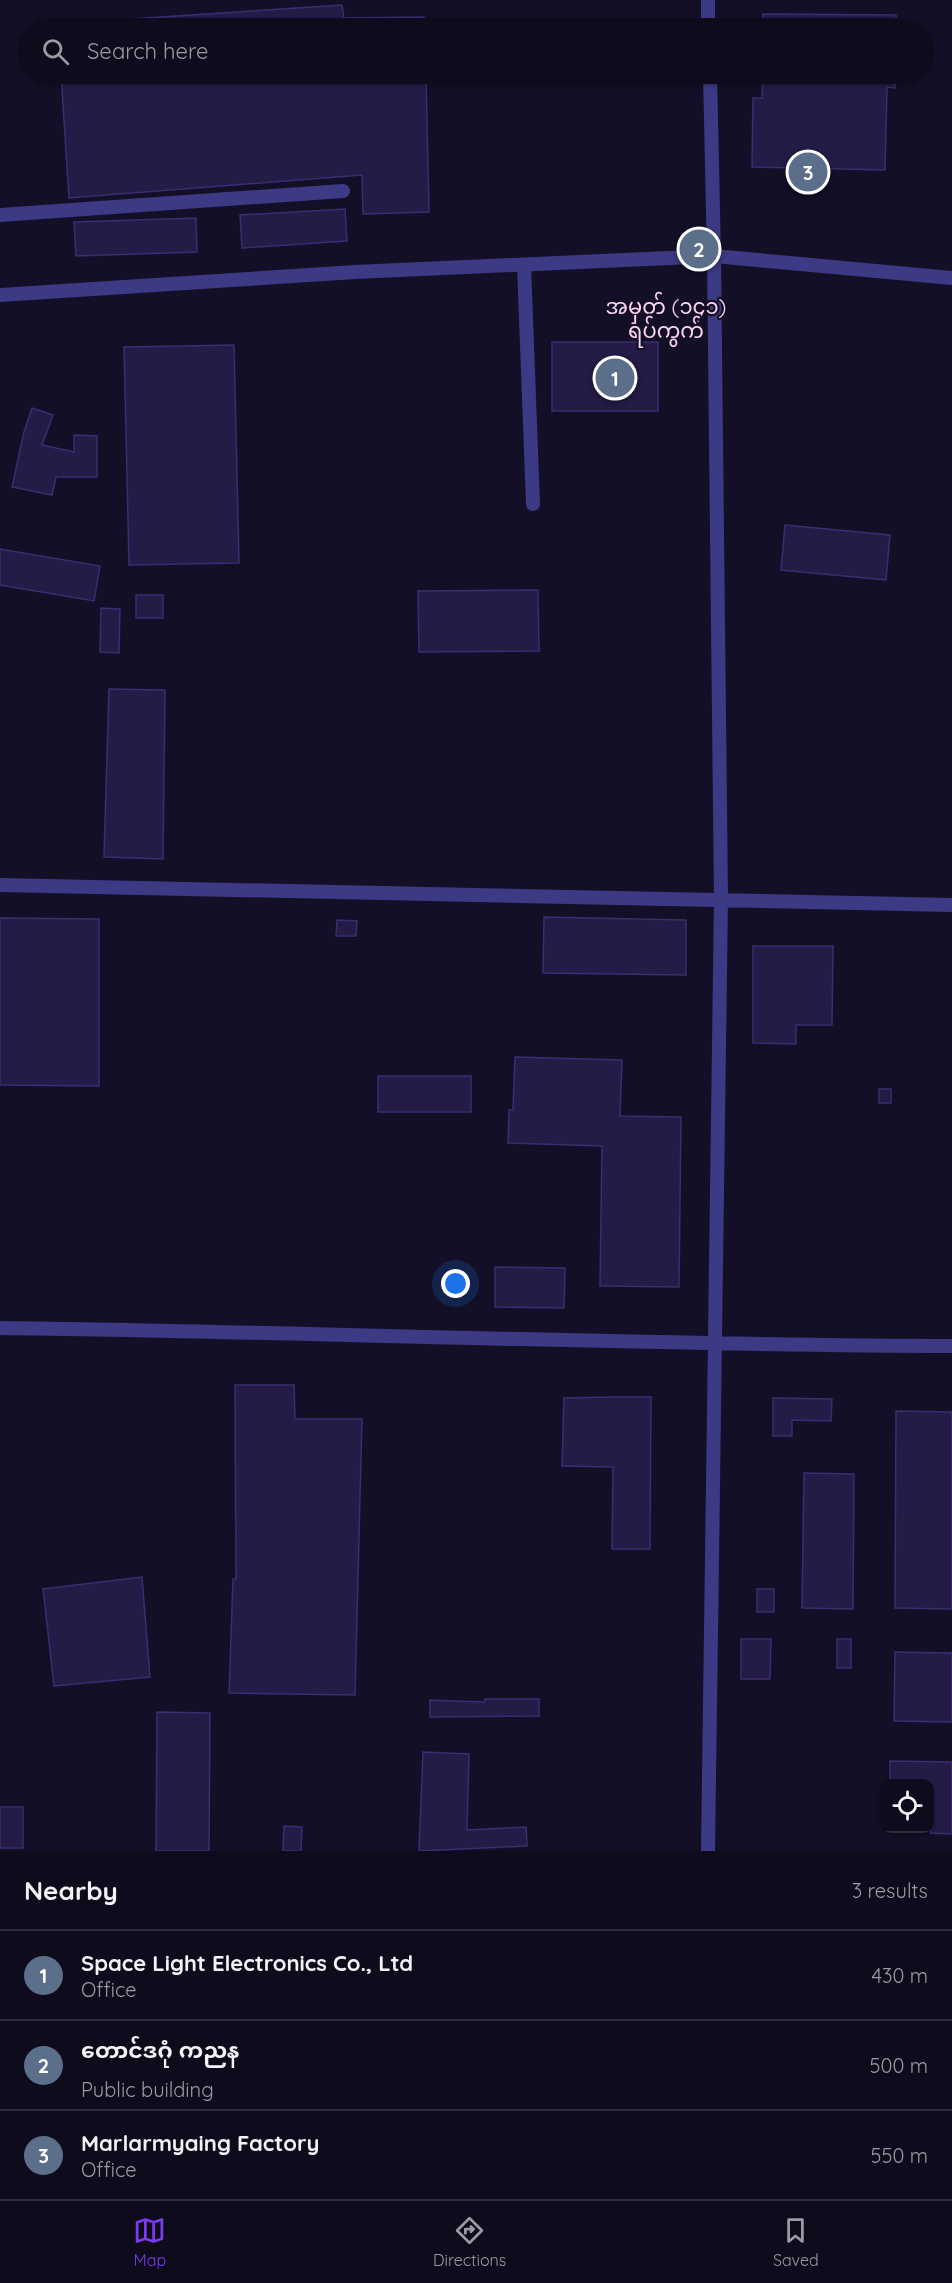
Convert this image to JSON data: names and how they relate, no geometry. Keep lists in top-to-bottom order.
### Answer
{
  "districts": ["အမှတ် (၁၄၁) ရပ်ကွက်"],
  "page": {
    "search": "Search here",
    "pins": ["3", "2", "1"],
    "heading": ["Nearby", "3 results"],
    "list": [
      {
        "mark": "1",
        "name": "Space Light Electronics Co., Ltd",
        "note": "Office",
        "value": "430 m"
      },
      {
        "mark": "2",
        "name": "တောင်ဒဂုံ ကညန",
        "note": "Public building",
        "value": "500 m"
      },
      {
        "mark": "3",
        "name": "Marlarmyaing Factory",
        "note": "Office",
        "value": "550 m"
      }
    ],
    "nav": ["Map", "Directions", "Saved"]
  }
}
